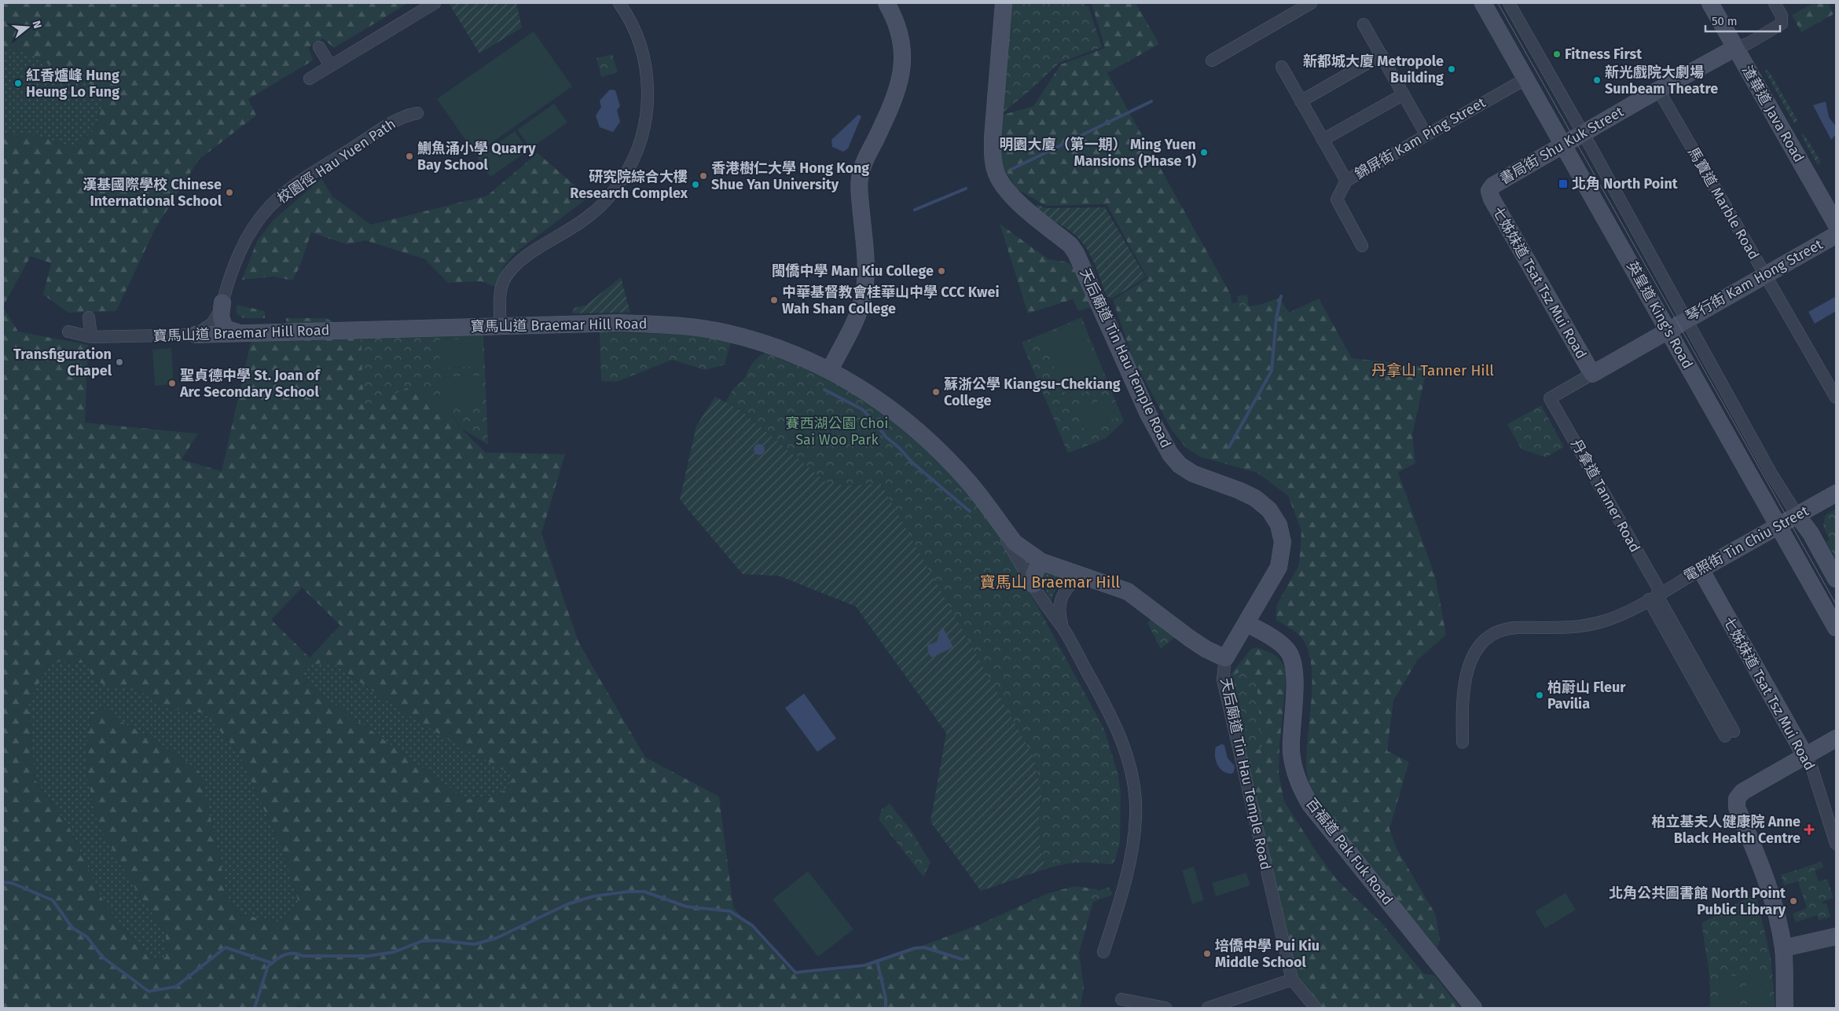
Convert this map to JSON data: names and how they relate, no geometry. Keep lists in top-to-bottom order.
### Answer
{
  "streets": {
    "street": [
      "渣華道 Java Road",
      "錦屏街 Kam Ping Street",
      "書局街 Shu Kuk Street",
      "校園徑 Hau Yuen Path",
      "馬寶道 Marble Road",
      "琴行街 Kam Hong Street",
      "七姊妹道 Tsat Tsz Mui Road",
      "英皇道 King's Road",
      "寶馬山道 Braemar Hill Road",
      "天后廟道 Tin Hau Temple Road",
      "丹拿道 Tanner Road",
      "電照街 Tin Chiu Street",
      "百福道 Pak Fuk Road"
    ]
  },
  "crossings": [
    ["渣華道 Java Road", "書局街 Shu Kuk Street"],
    ["錦屏街 Kam Ping Street", "英皇道 King's Road"],
    ["書局街 Shu Kuk Street", "馬寶道 Marble Road"],
    ["書局街 Shu Kuk Street", "七姊妹道 Tsat Tsz Mui Road"],
    ["書局街 Shu Kuk Street", "英皇道 King's Road"],
    ["校園徑 Hau Yuen Path", "寶馬山道 Braemar Hill Road"],
    ["馬寶道 Marble Road", "琴行街 Kam Hong Street"],
    ["琴行街 Kam Hong Street", "七姊妹道 Tsat Tsz Mui Road"],
    ["琴行街 Kam Hong Street", "英皇道 King's Road"],
    ["琴行街 Kam Hong Street", "丹拿道 Tanner Road"],
    ["七姊妹道 Tsat Tsz Mui Road", "電照街 Tin Chiu Street"],
    ["英皇道 King's Road", "電照街 Tin Chiu Street"],
    ["寶馬山道 Braemar Hill Road", "天后廟道 Tin Hau Temple Road"],
    ["天后廟道 Tin Hau Temple Road", "百福道 Pak Fuk Road"],
    ["丹拿道 Tanner Road", "電照街 Tin Chiu Street"]
  ],
  "districts": ["丹拿山 Tanner Hill", "寶馬山 Braemar Hill"],
  "parks": ["賽西湖公園 Choi Sai Woo Park"],
  "places": {
    "other": [
      "Fitness First",
      "新都城大廈 Metropole Building",
      "新光戲院大劇場 Sunbeam Theatre",
      "紅香爐峰 Hung Heung Lo Fung",
      "明園大廈（第一期） Ming Yuen Mansions (Phase 1)",
      "鰂魚涌小學 Quarry Bay School",
      "香港樹仁大學 Hong Kong Shue Yan University",
      "研究院綜合大樓 Research Complex",
      "漢基國際學校 Chinese International School",
      "閩僑中學 Man Kiu College",
      "中華基督教會桂華山中學 CCC Kwei Wah Shan College",
      "Transfiguration Chapel",
      "聖貞德中學 St. Joan of Arc Secondary School",
      "蘇浙公學 Kiangsu-Chekiang College",
      "柏蔚山 Fleur Pavilia",
      "北角公共圖書館 North Point Public Library",
      "培僑中學 Pui Kiu Middle School"
    ],
    "transit": ["北角 North Point"],
    "health": ["柏立基夫人健康院 Anne Black Health Centre"]
  },
  "scale_bar": "50 m",
  "north": "right"
}
